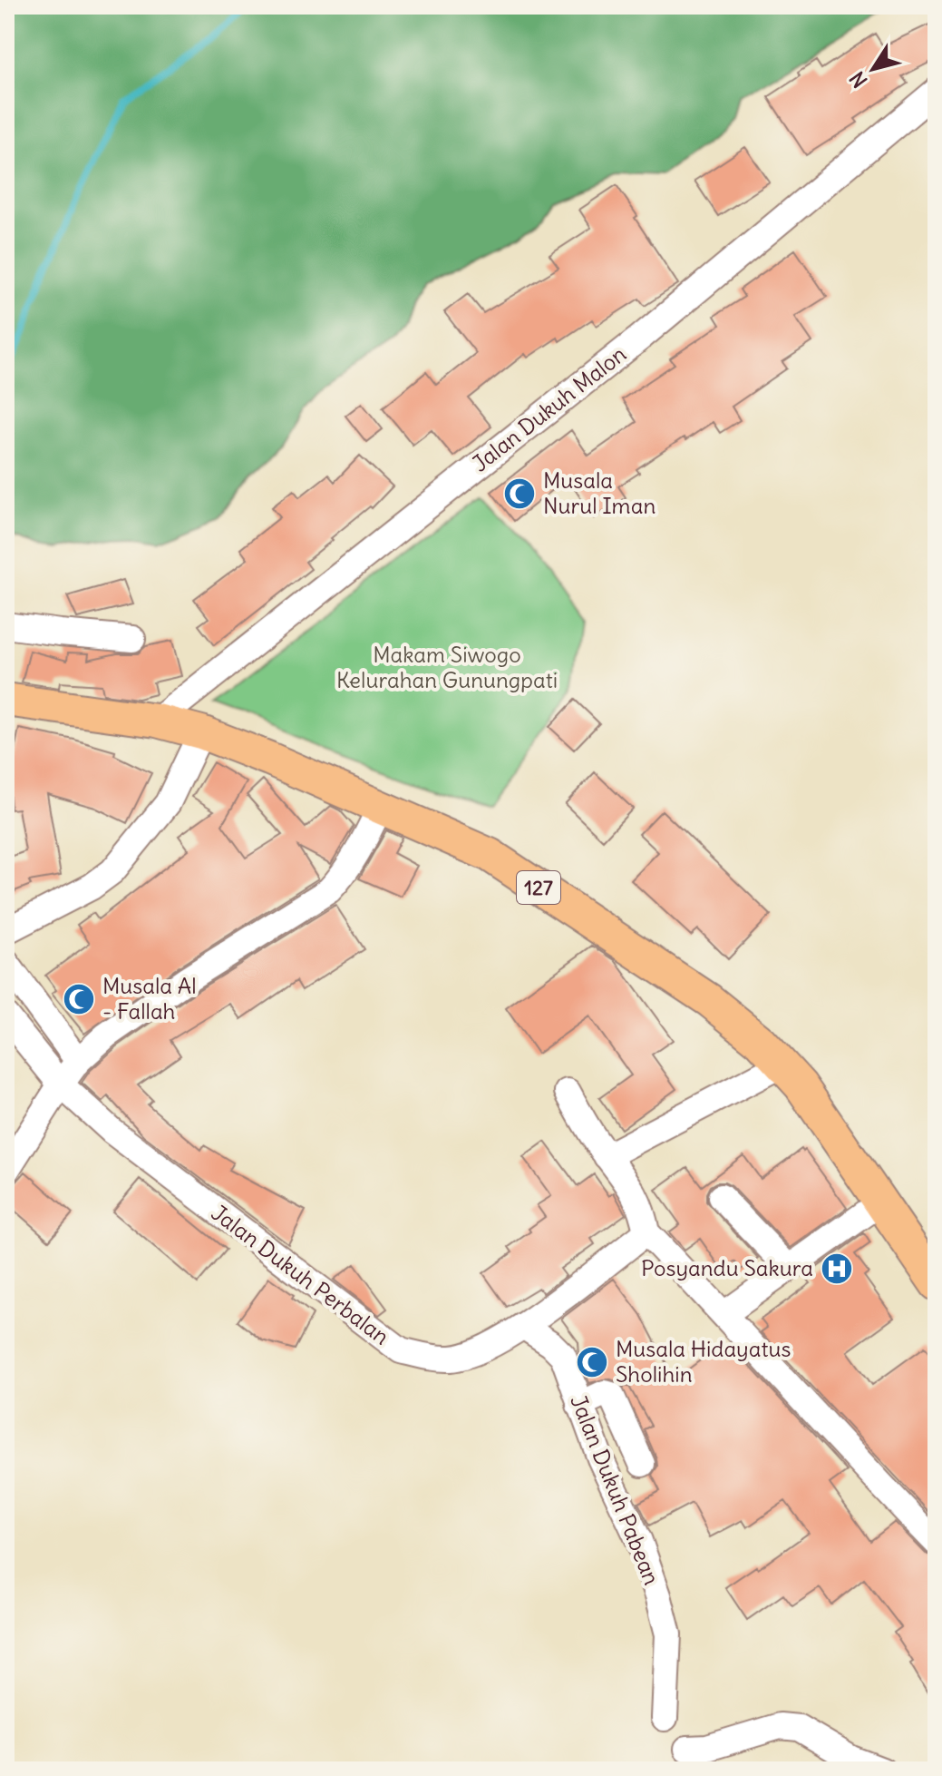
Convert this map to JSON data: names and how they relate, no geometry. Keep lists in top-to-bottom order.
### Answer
{
  "streets": {
    "main road": ["127"],
    "street": ["Jalan Dukuh Malon", "Jalan Dukuh Perbalan", "Jalan Dukuh Pabean"]
  },
  "crossings": [
    ["Jalan Dukuh Malon", "127"],
    ["Jalan Dukuh Perbalan", "Jalan Dukuh Pabean"]
  ],
  "parks": ["Makam Siwogo Kelurahan Gunungpati"],
  "places": {
    "mosque": ["Musala Nurul Iman", "Musala Al - Fallah", "Musala Hidayatus Sholihin"],
    "hospital": ["Posyandu Sakura"]
  },
  "north": "bottom left"
}
